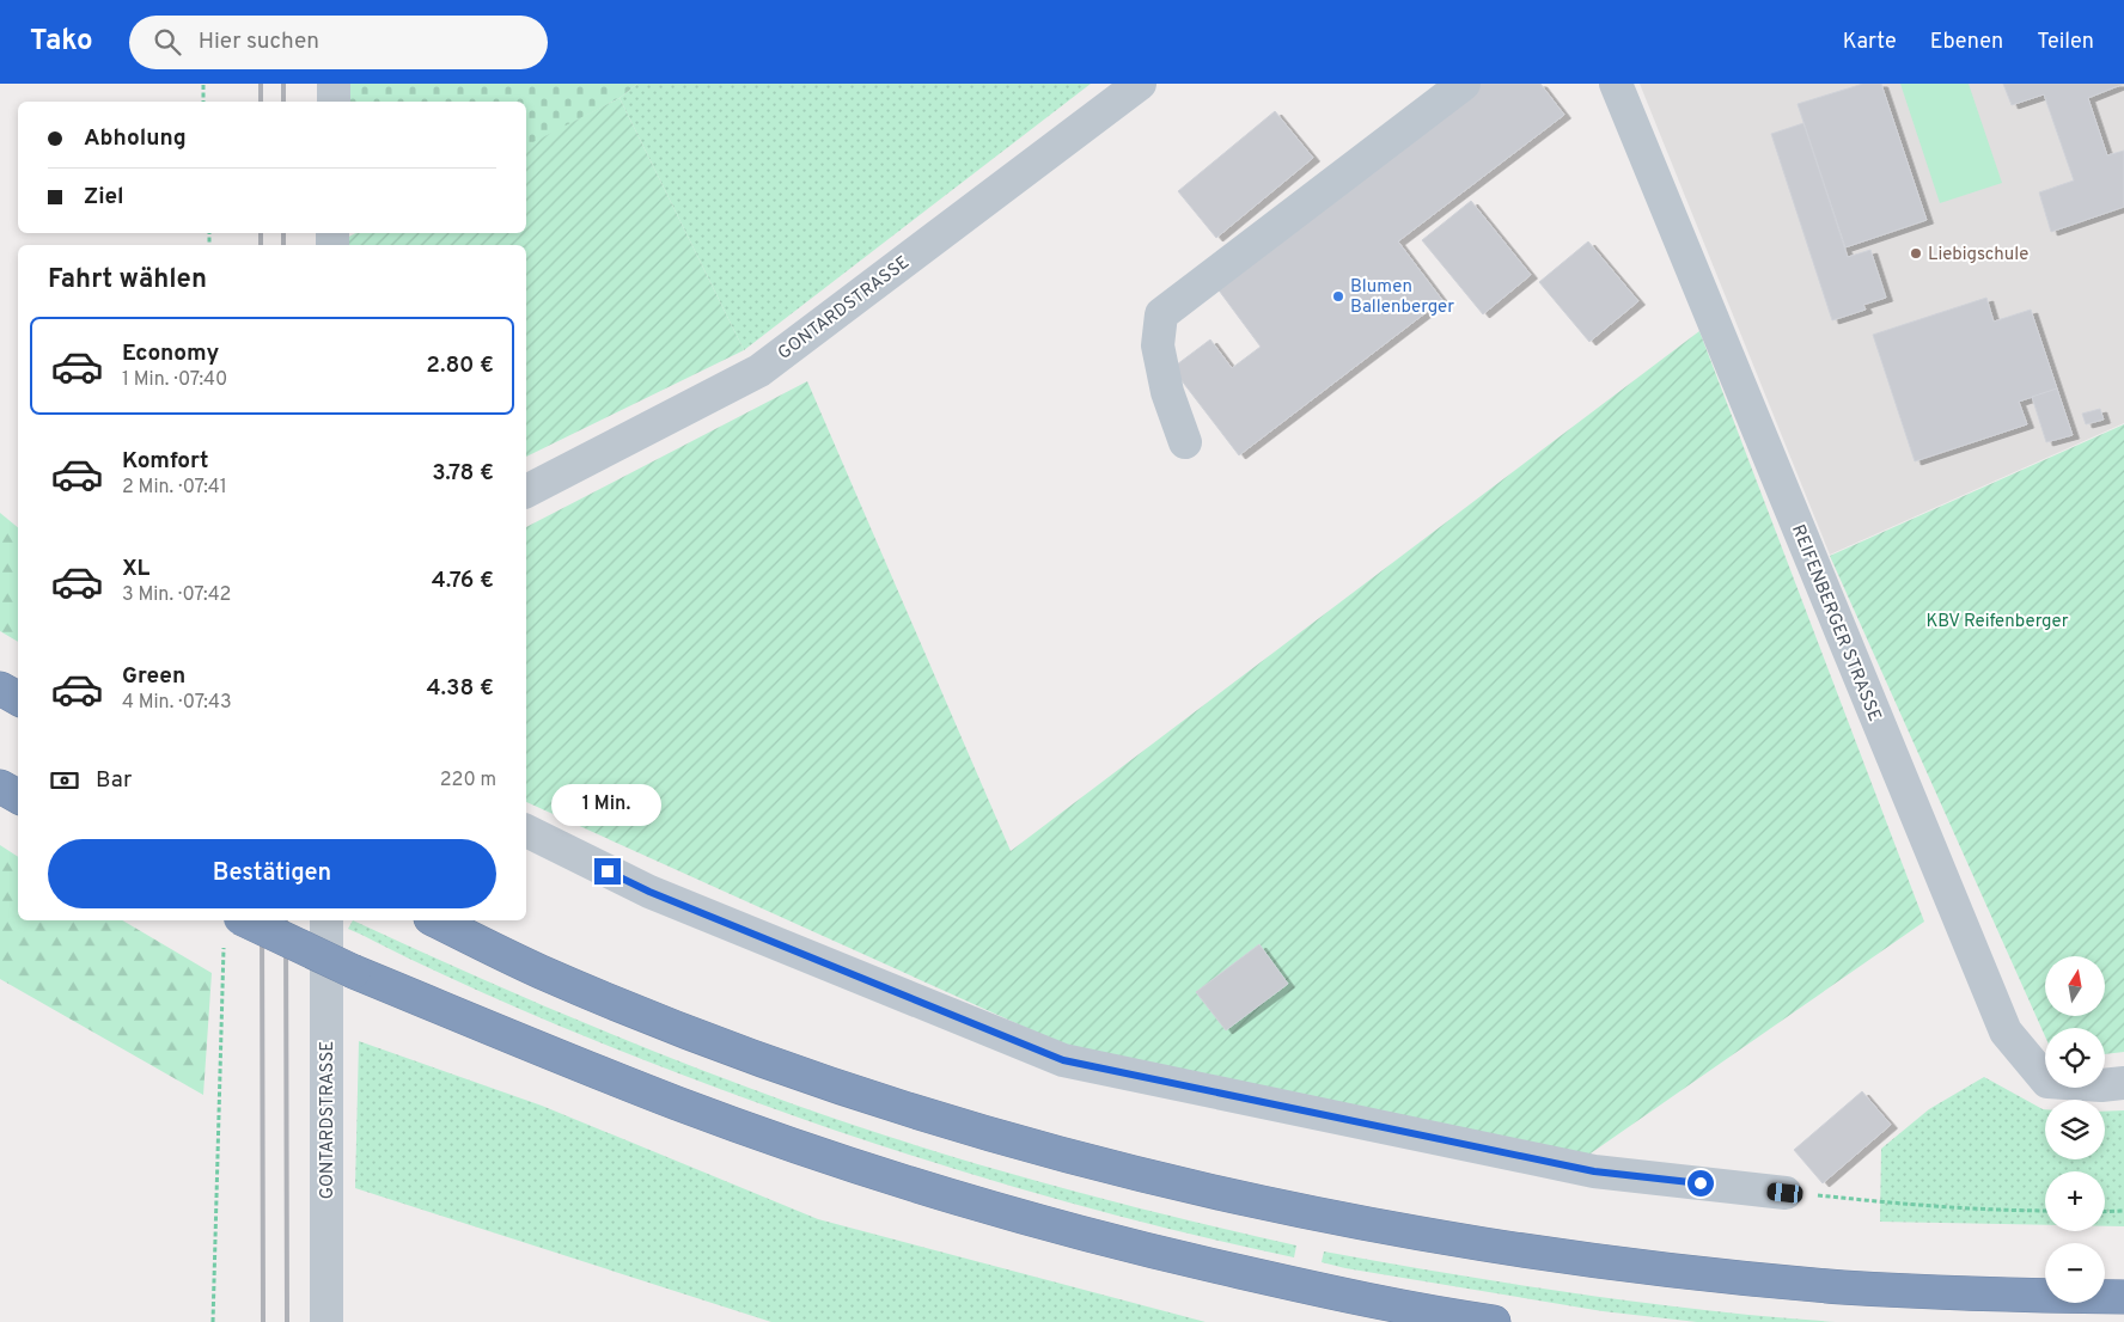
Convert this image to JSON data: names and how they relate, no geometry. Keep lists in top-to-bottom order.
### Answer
{
  "streets": {
    "street": ["GONTARDSTRASSE", "REIFENBERGER STRASSE"]
  },
  "parks": ["KBV Reifenberger"],
  "places": ["Liebigschule", "Blumen Ballenberger"],
  "north": "top",
  "page": {
    "header": "Tako",
    "search": "Hier suchen",
    "nav": ["Karte", "Ebenen", "Teilen"],
    "banner": ["Abholung", "Ziel"],
    "heading": "Fahrt wählen",
    "list": [
      {
        "name": "Economy",
        "note": "1 Min. · 07:40",
        "value": "2.80 €"
      },
      {
        "name": "Komfort",
        "note": "2 Min. · 07:41",
        "value": "3.78 €"
      },
      {
        "name": "XL",
        "note": "3 Min. · 07:42",
        "value": "4.76 €"
      },
      {
        "name": "Green",
        "note": "4 Min. · 07:43",
        "value": "4.38 €"
      }
    ],
    "pay": ["Bar", "220 m"],
    "bubble": "1 Min.",
    "buttons": "Bestätigen",
    "map_buttons": ["+", "−"]
  }
}
